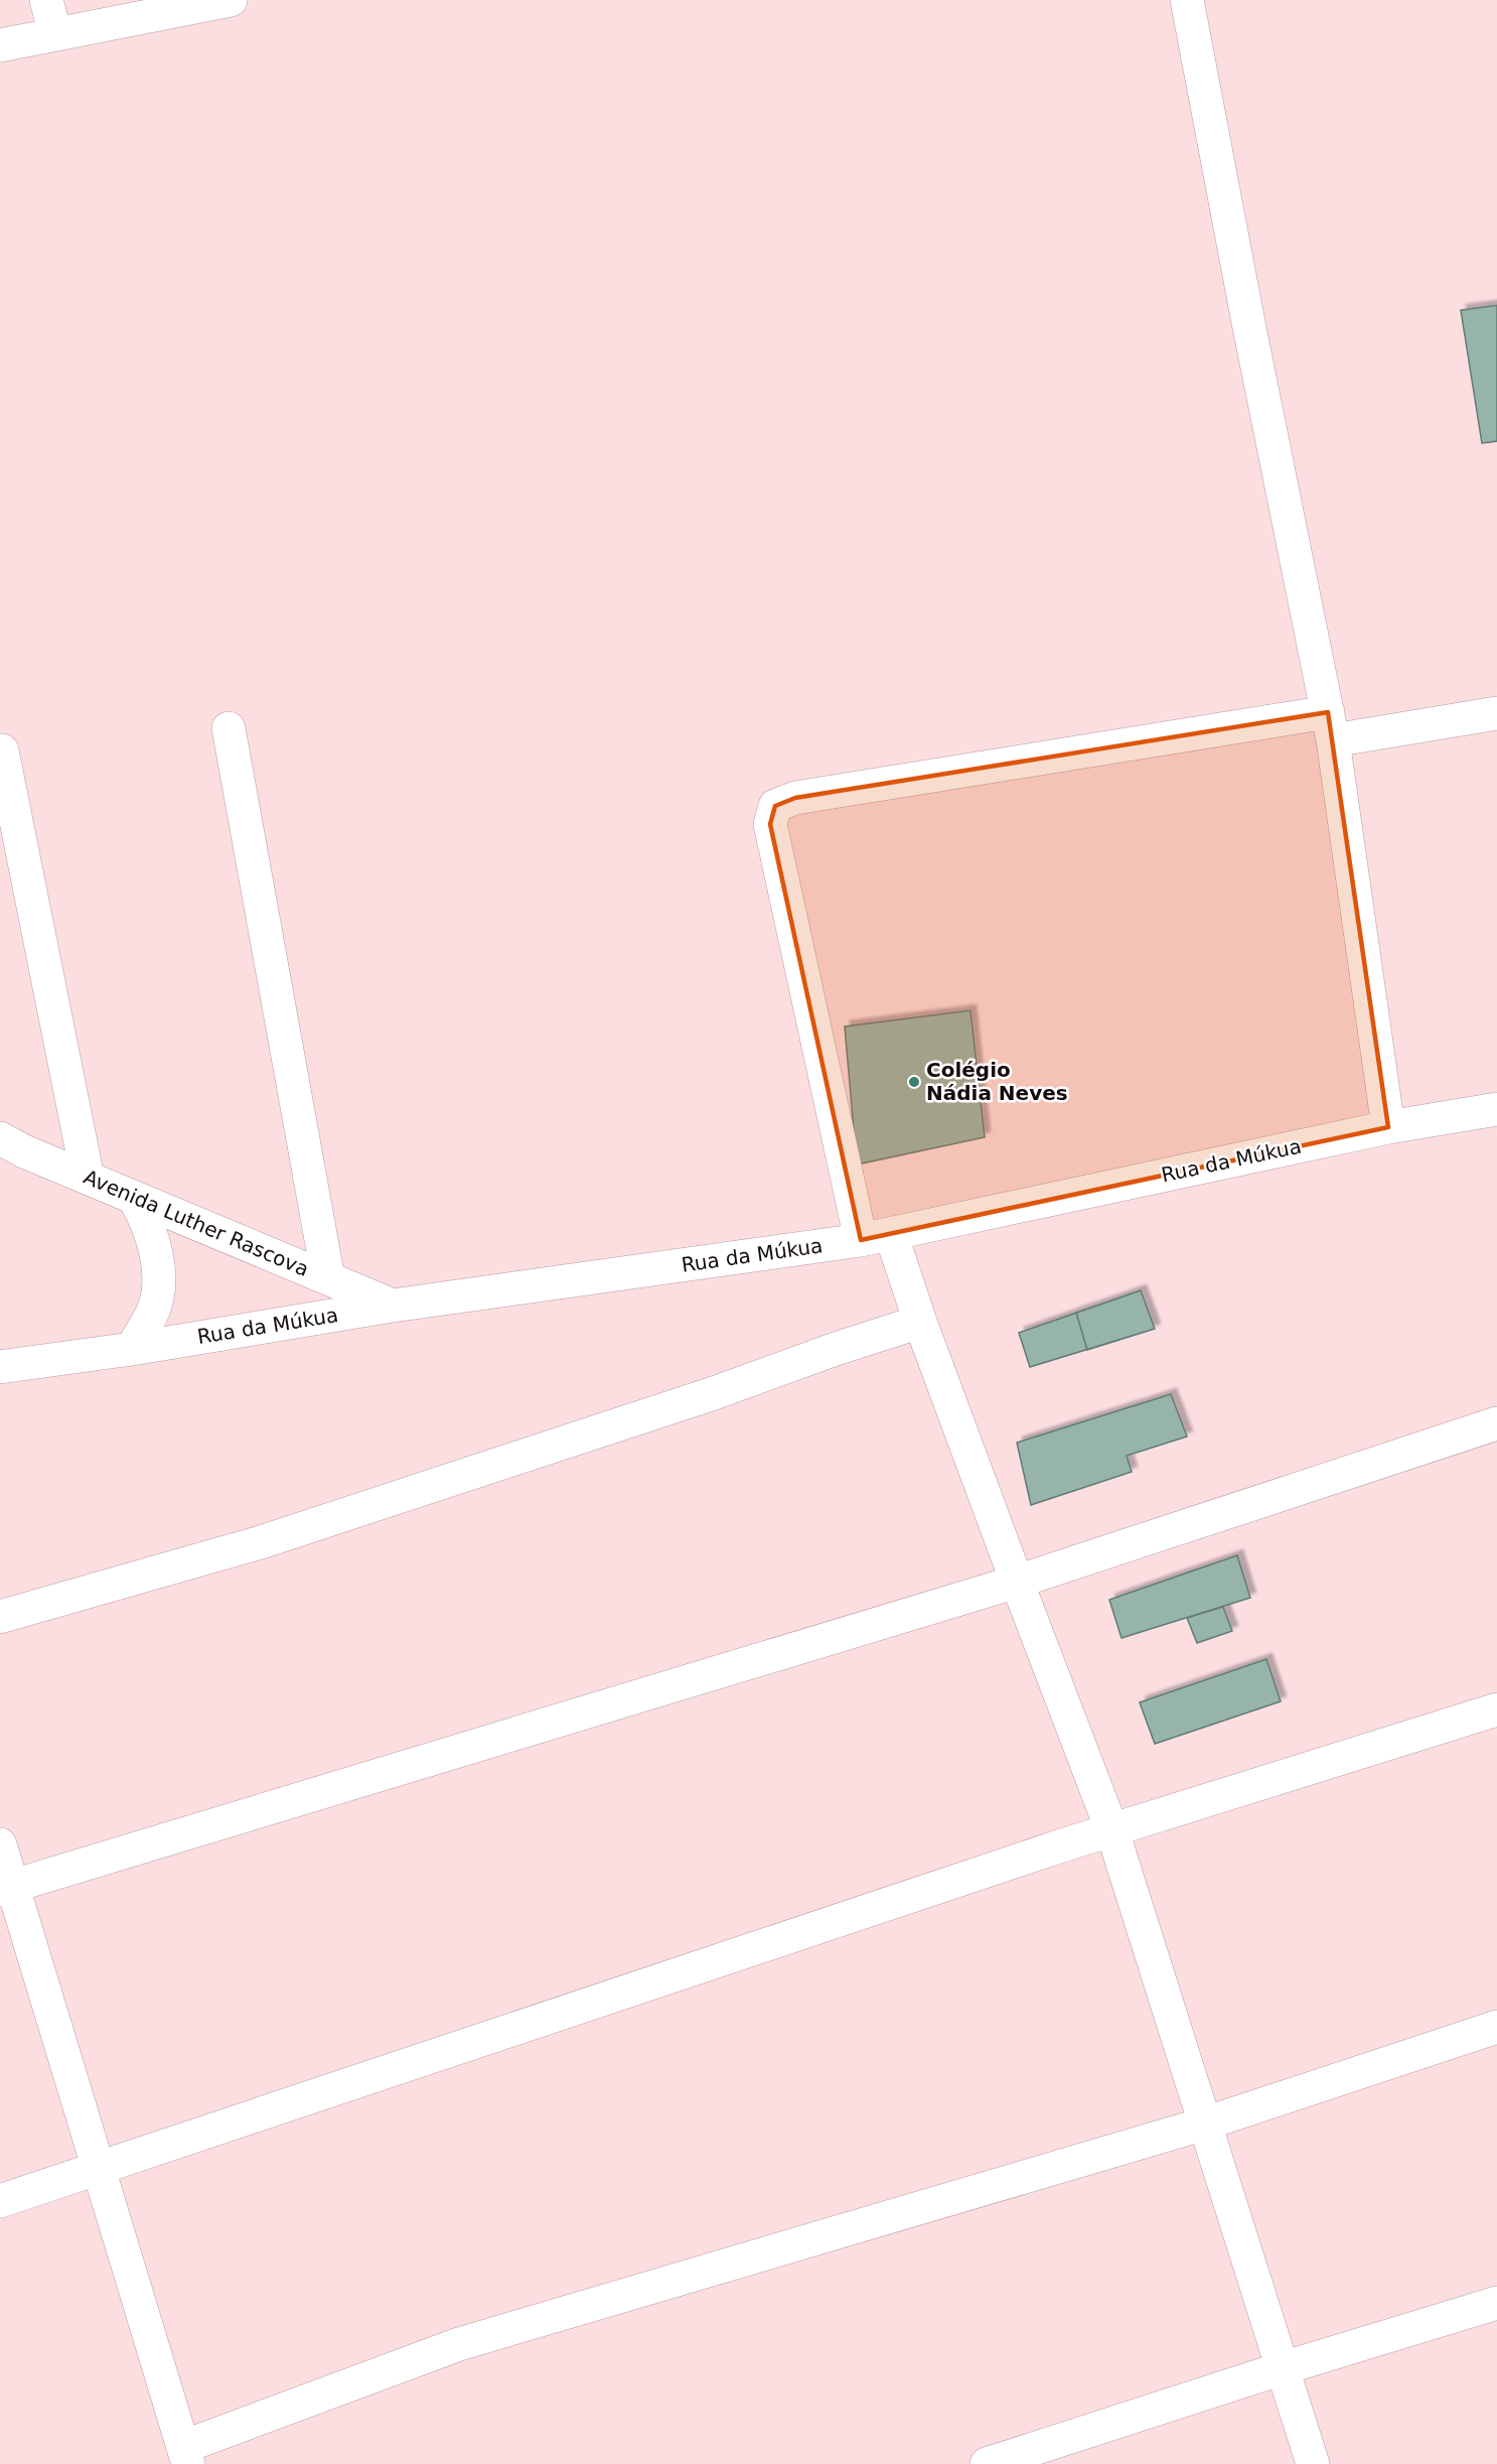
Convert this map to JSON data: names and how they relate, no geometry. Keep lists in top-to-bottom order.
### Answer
{
  "streets": {
    "street": ["Rua da Múkua", "Avenida Luther Rascova"]
  },
  "crossings": [
    ["Rua da Múkua", "Avenida Luther Rascova"]
  ],
  "places": ["Colégio Nádia Neves"]
}
